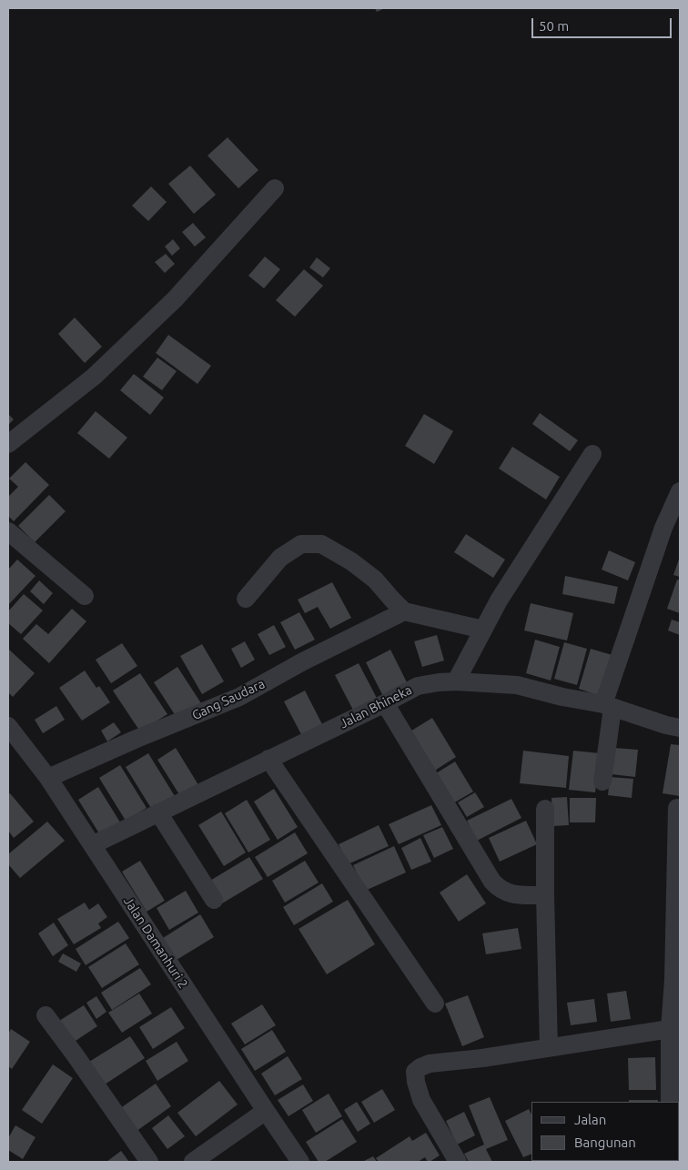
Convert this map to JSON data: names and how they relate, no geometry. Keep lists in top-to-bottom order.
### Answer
{
  "streets": {
    "street": ["Gang Saudara", "Jalan Bhineka", "Jalan Damanhuri 2"]
  },
  "crossings": [
    ["Gang Saudara", "Jalan Damanhuri 2"],
    ["Jalan Bhineka", "Jalan Damanhuri 2"]
  ],
  "legend": ["Jalan", "Bangunan"],
  "scale_bar": "50 m"
}
